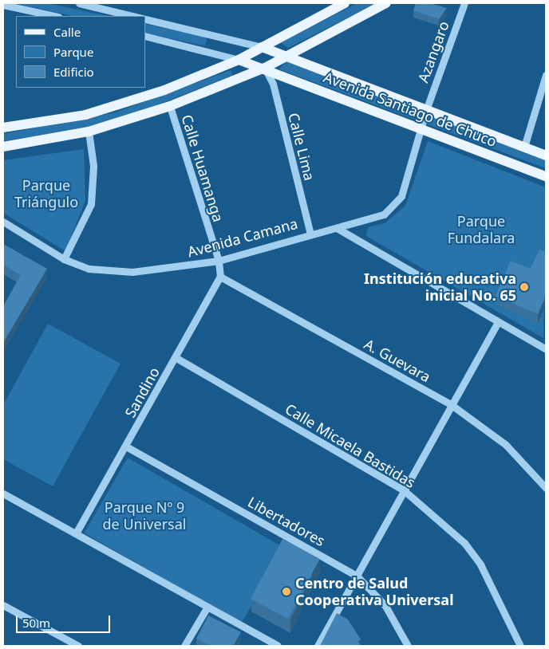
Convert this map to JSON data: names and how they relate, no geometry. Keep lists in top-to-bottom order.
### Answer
{
  "streets": {
    "main road": ["Avenida Santiago de Chuco"],
    "street": [
      "Azangaro",
      "Calle Lima",
      "Calle Huamanga",
      "Avenida Camana",
      "A. Guevara",
      "Sandino",
      "Calle Micaela Bastidas",
      "Libertadores"
    ]
  },
  "crossings": [
    ["Azangaro", "Avenida Santiago de Chuco"],
    ["Azangaro", "Avenida Camana"],
    ["Avenida Santiago de Chuco", "Calle Lima"],
    ["Avenida Santiago de Chuco", "Avenida Camana"],
    ["Calle Lima", "Avenida Camana"],
    ["Calle Huamanga", "Avenida Camana"],
    ["A. Guevara", "Sandino"],
    ["Sandino", "Calle Micaela Bastidas"],
    ["Sandino", "Libertadores"]
  ],
  "parks": ["Parque Triángulo", "Parque Fundalara", "Parque Nº 9 de Universal"],
  "places": ["Institución educativa inicial No. 65", "Centro de Salud Cooperativa Universal"],
  "legend": ["Calle", "Parque", "Edificio"],
  "scale_bar": "50 m"
}
